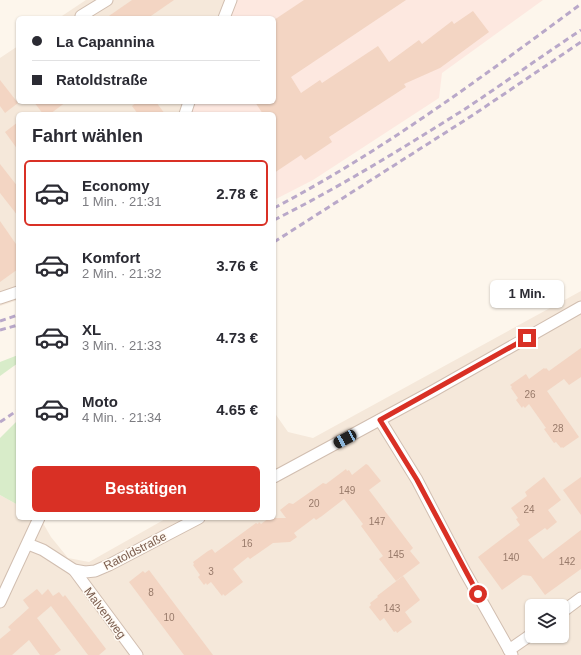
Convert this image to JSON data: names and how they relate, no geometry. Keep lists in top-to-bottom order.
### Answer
{
  "streets": {
    "street": ["Ratoldstraße", "Malvenweg"]
  },
  "crossings": [
    ["Ratoldstraße", "Malvenweg"]
  ],
  "house_numbers": [
    "26",
    "28",
    "149",
    "20",
    "24",
    "147",
    "16",
    "145",
    "140",
    "142",
    "3",
    "8",
    "143",
    "10"
  ],
  "page": {
    "banner": ["La Capannina", "Ratoldstraße"],
    "heading": "Fahrt wählen",
    "list": [
      {
        "name": "Economy",
        "note": "1 Min. · 21:31",
        "value": "2.78 €"
      },
      {
        "name": "Komfort",
        "note": "2 Min. · 21:32",
        "value": "3.76 €"
      },
      {
        "name": "XL",
        "note": "3 Min. · 21:33",
        "value": "4.73 €"
      },
      {
        "name": "Moto",
        "note": "4 Min. · 21:34",
        "value": "4.65 €"
      }
    ],
    "bubble": "1 Min.",
    "buttons": "Bestätigen"
  }
}
